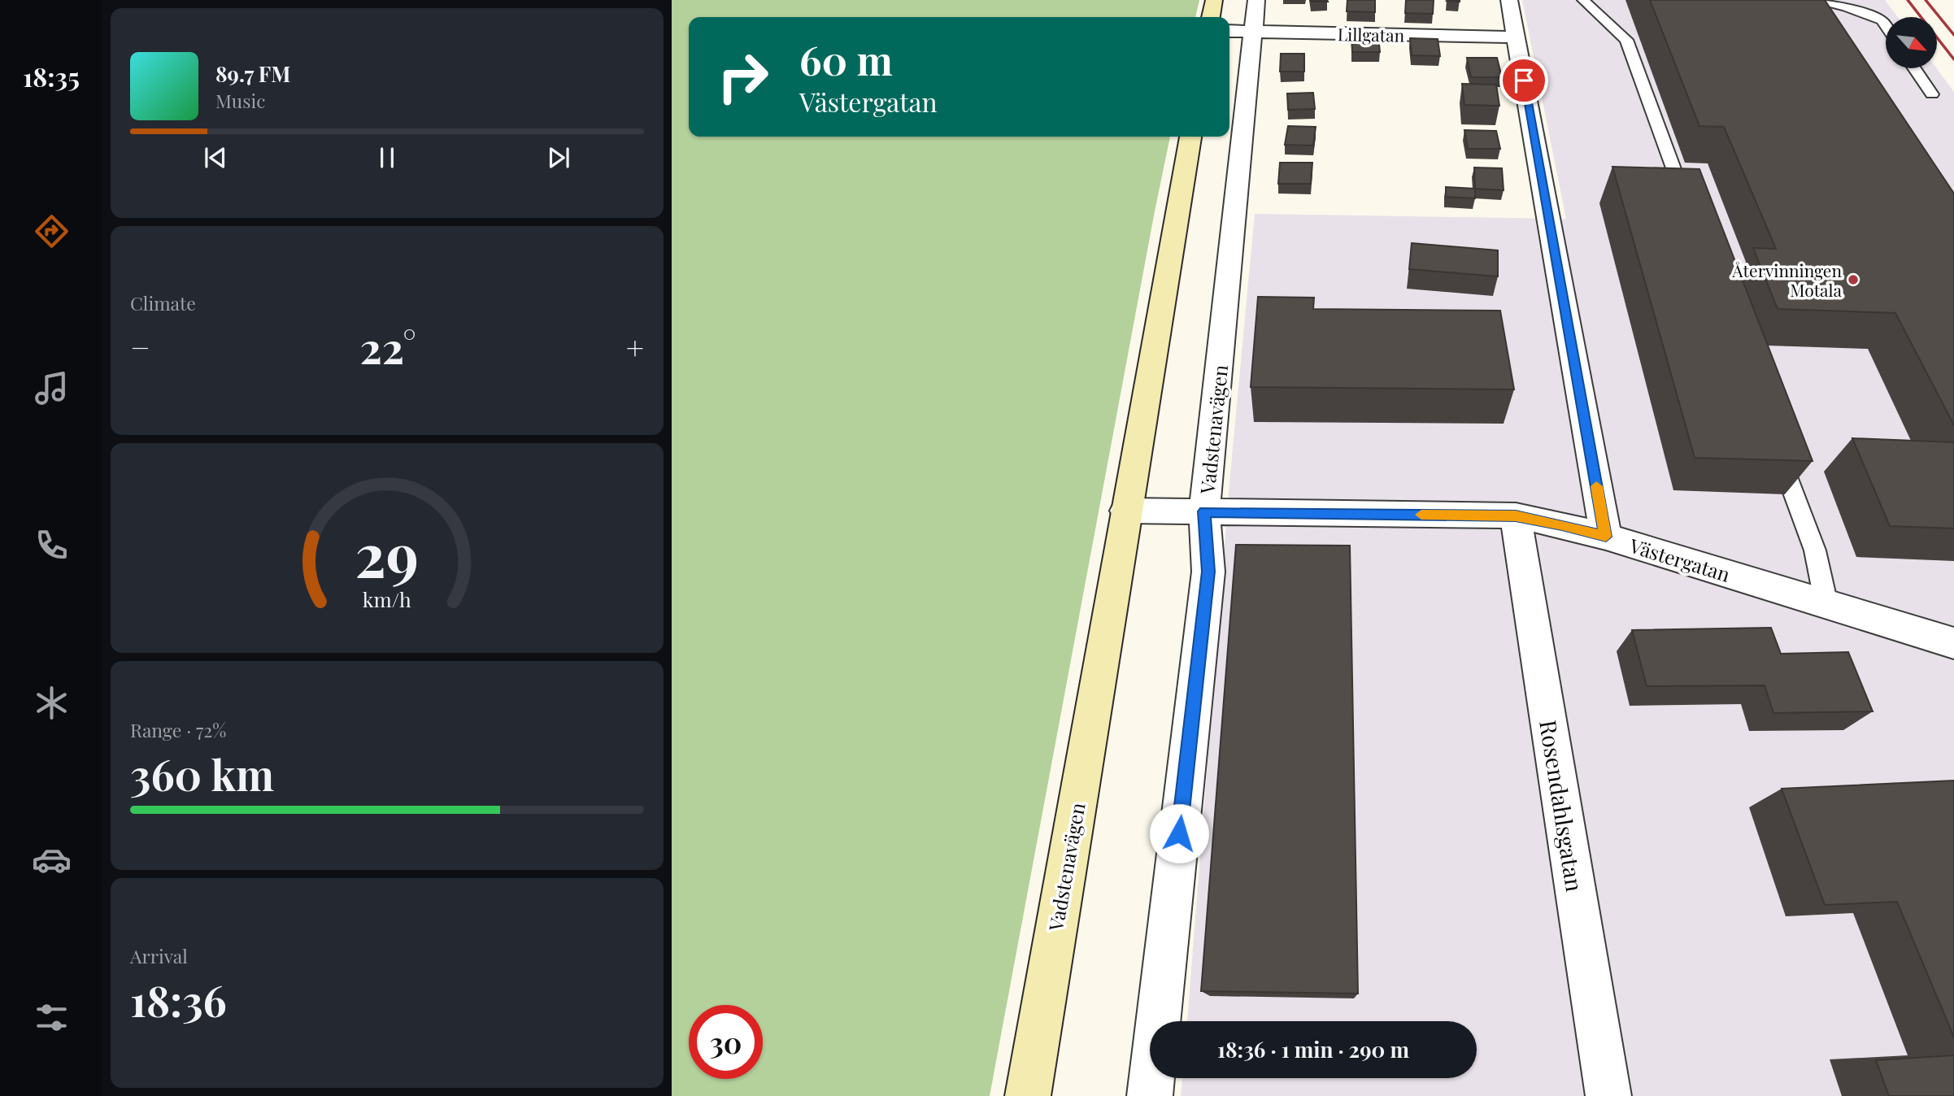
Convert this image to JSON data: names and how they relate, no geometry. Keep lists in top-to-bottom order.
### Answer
{
  "streets": {
    "main road": ["Vadstenavägen"],
    "street": ["Lillgatan", "Västergatan", "Rosendahlsgatan"]
  },
  "crossings": [
    ["Lillgatan", "Vadstenavägen"],
    ["Vadstenavägen", "Västergatan"],
    ["Västergatan", "Rosendahlsgatan"]
  ],
  "places": ["Återvinningen Motala"],
  "north": "bottom right",
  "page": {
    "tabs": "18:35",
    "turn": ["60 m", "Västergatan"],
    "song": ["89.7 FM", "Music"],
    "tile": [
      "Climate",
      ["Range · 72%", "360 km"],
      ["Arrival", "18:36"]
    ],
    "heat": ["−", "22°", "+"],
    "limit": "30",
    "trip": "18:36 · 1 min · 290 m",
    "gauge": ["29", "km/h"]
  }
}
